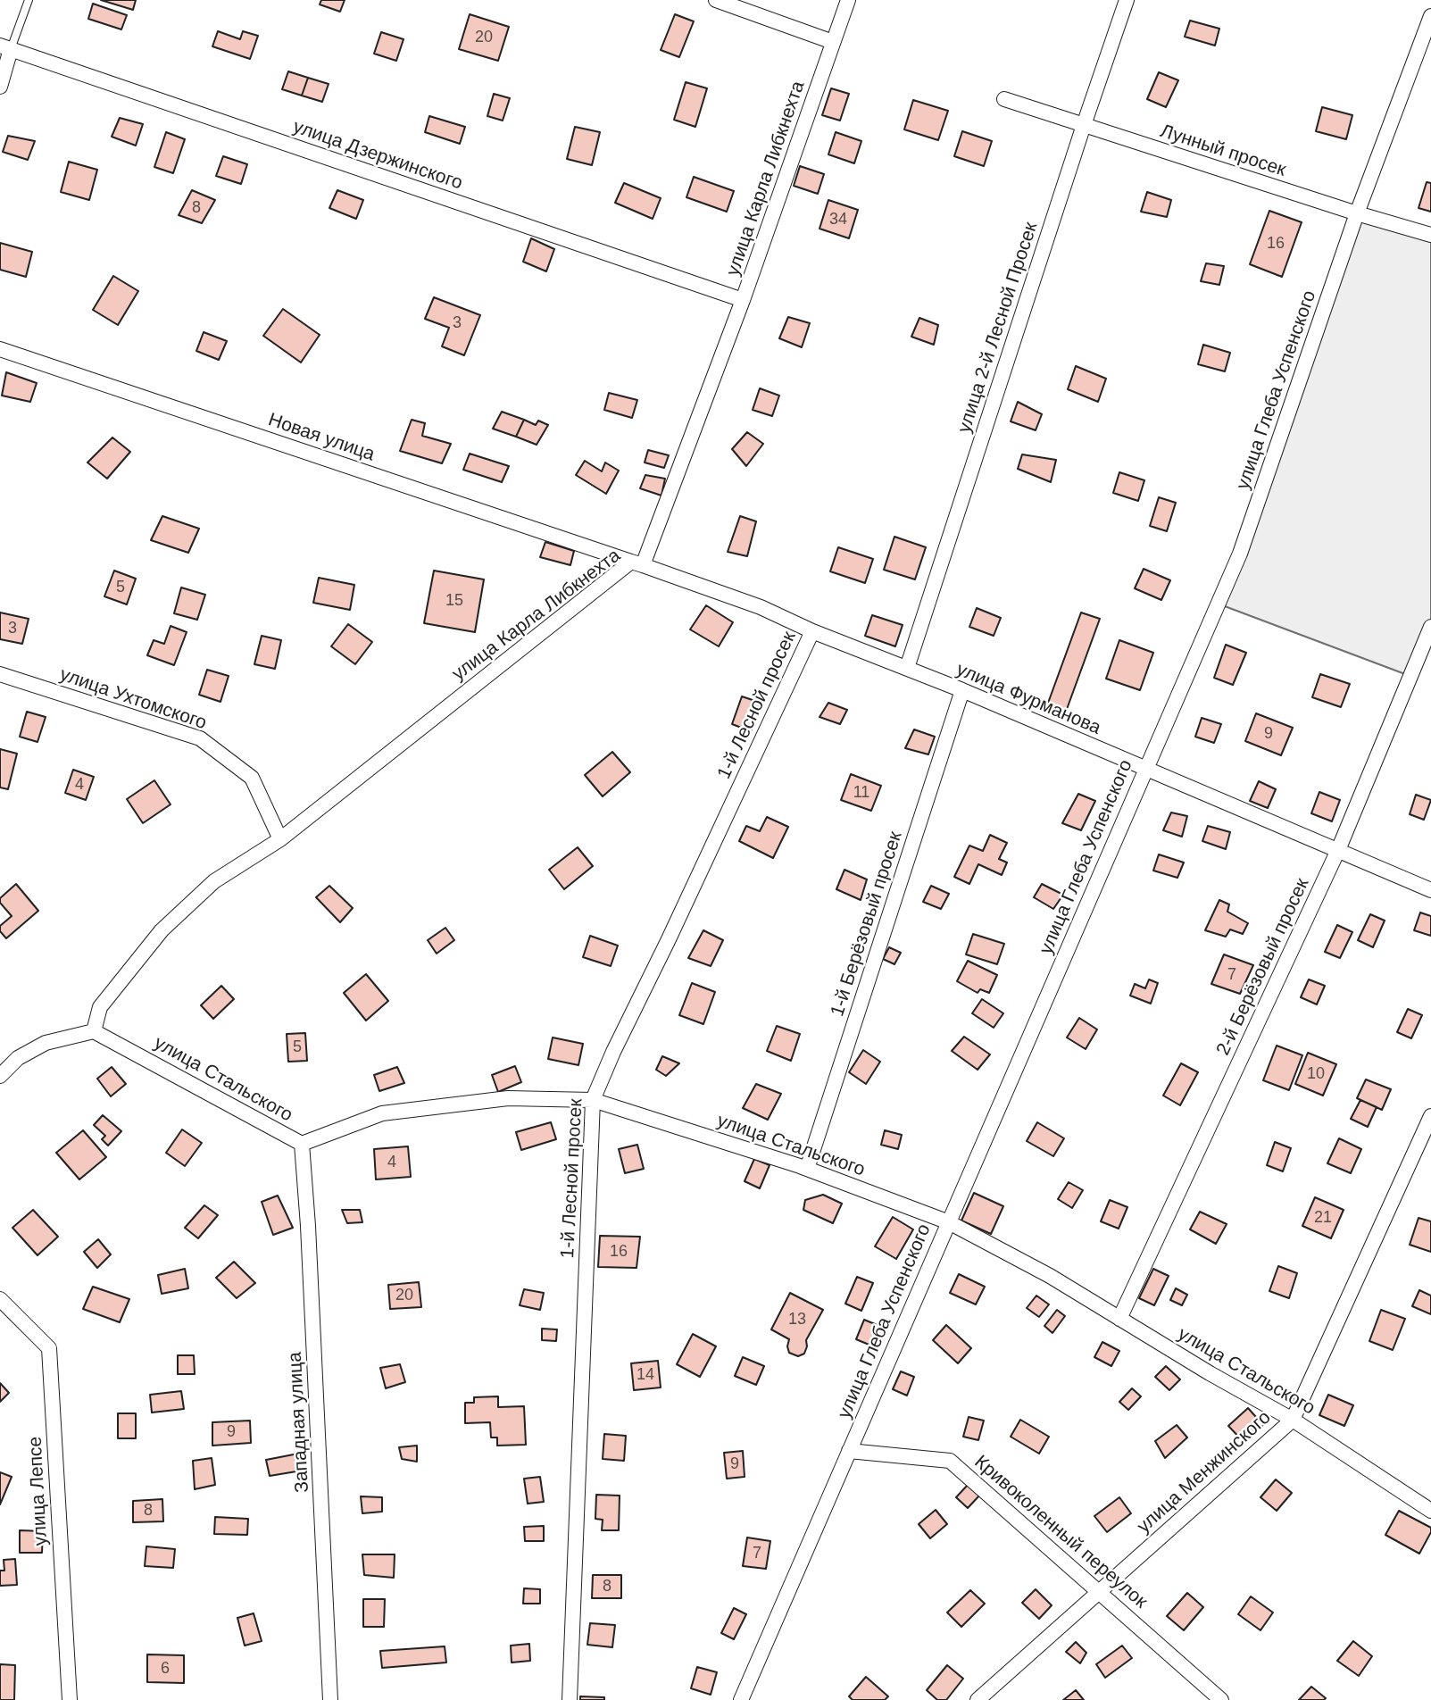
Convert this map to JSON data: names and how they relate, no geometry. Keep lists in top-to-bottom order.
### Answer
{
  "streets": {
    "street": [
      "Лунный просек",
      "улица Дзержинского",
      "улица Карла Либкнехта",
      "улица 2-й Лесной Просек",
      "улица Глеба Успенского",
      "Новая улица",
      "улица Ухтомского",
      "улица Фурманова",
      "1-й Лесной просек",
      "1-й Берёзовый просек",
      "2-й Берёзовый просек",
      "улица Стальского",
      "Западная улица",
      "улица Менжинского",
      "улица Лепсе",
      "Кривоколенный переулок"
    ]
  },
  "crossings": [
    ["Лунный просек", "улица 2-й Лесной Просек"],
    ["Лунный просек", "улица Глеба Успенского"],
    ["улица Дзержинского", "улица Карла Либкнехта"],
    ["улица Карла Либкнехта", "Новая улица"],
    ["улица Карла Либкнехта", "улица Ухтомского"],
    ["улица Карла Либкнехта", "улица Фурманова"],
    ["улица Карла Либкнехта", "улица Стальского"],
    ["улица 2-й Лесной Просек", "улица Фурманова"],
    ["улица Глеба Успенского", "улица Фурманова"],
    ["улица Глеба Успенского", "улица Стальского"],
    ["улица Глеба Успенского", "Кривоколенный переулок"],
    ["Новая улица", "улица Фурманова"],
    ["улица Фурманова", "1-й Лесной просек"],
    ["улица Фурманова", "1-й Берёзовый просек"],
    ["улица Фурманова", "2-й Берёзовый просек"],
    ["1-й Лесной просек", "улица Стальского"],
    ["1-й Берёзовый просек", "улица Стальского"],
    ["2-й Берёзовый просек", "улица Стальского"],
    ["улица Стальского", "Западная улица"],
    ["улица Стальского", "улица Менжинского"],
    ["улица Менжинского", "Кривоколенный переулок"]
  ],
  "house_numbers": [
    "20",
    "8",
    "34",
    "16",
    "3",
    "5",
    "15",
    "3",
    "9",
    "4",
    "11",
    "7",
    "5",
    "10",
    "4",
    "21",
    "16",
    "20",
    "13",
    "14",
    "9",
    "9",
    "8",
    "7",
    "8",
    "6"
  ]
}
